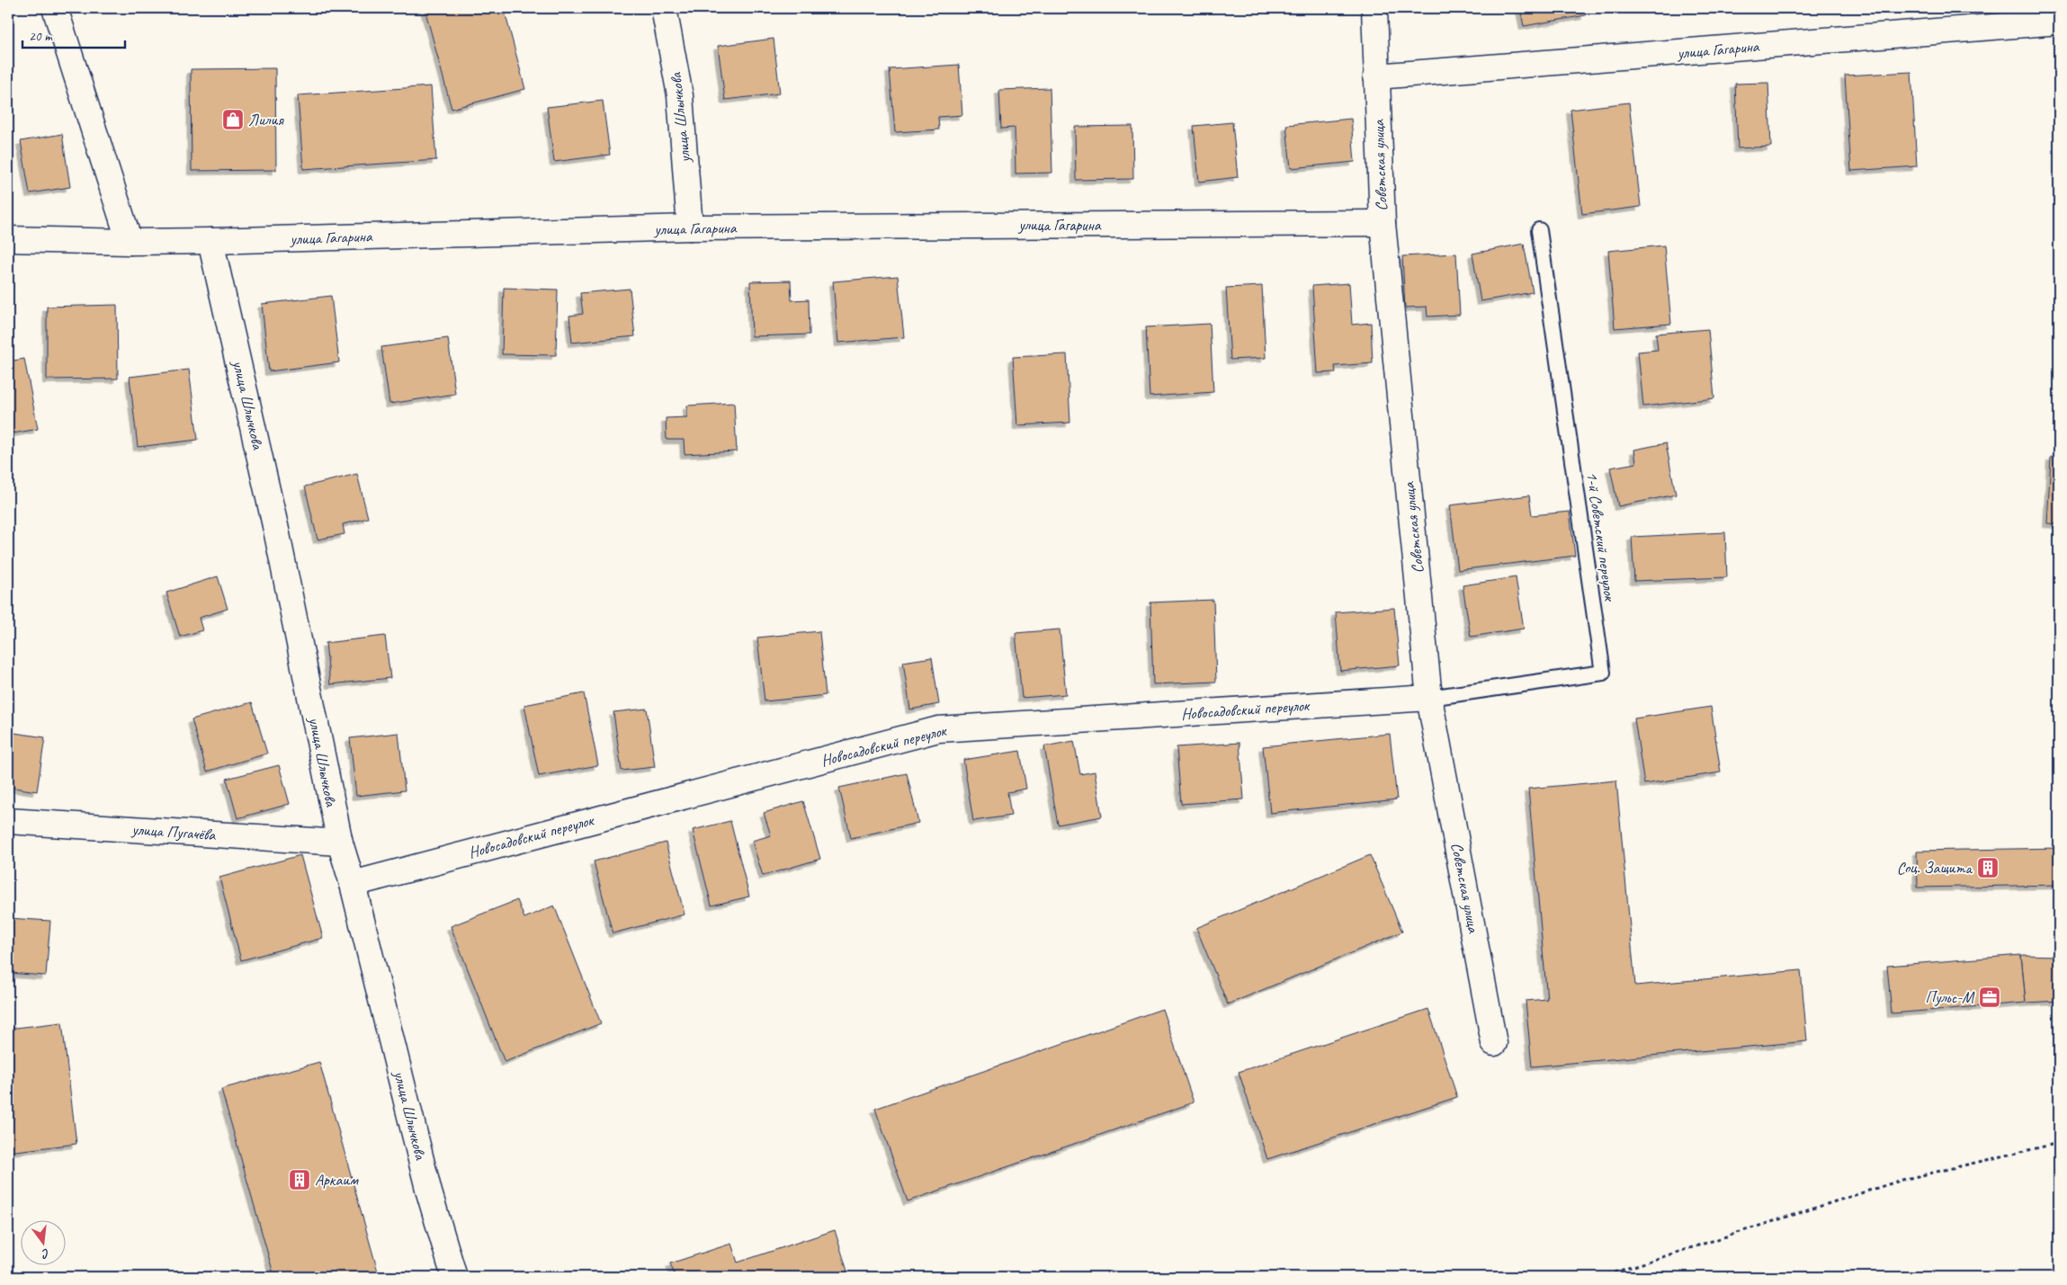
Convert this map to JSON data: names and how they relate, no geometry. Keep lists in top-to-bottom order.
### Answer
{
  "streets": {
    "street": [
      "улица Гагарина",
      "улица Шлычкова",
      "Советская улица",
      "Новосадовский переулок",
      "улица Пугачёва"
    ],
    "lane": ["1-й Советский переулок"]
  },
  "crossings": [
    ["улица Гагарина", "улица Шлычкова"],
    ["улица Гагарина", "Советская улица"],
    ["улица Шлычкова", "Новосадовский переулок"],
    ["улица Шлычкова", "улица Пугачёва"],
    ["Советская улица", "1-й Советский переулок"],
    ["Советская улица", "Новосадовский переулок"],
    ["1-й Советский переулок", "Новосадовский переулок"]
  ],
  "places": {
    "shop": ["Лилия"],
    "building": ["Соц. Защита", "Аркаим"],
    "office": ["Пульс-М"]
  },
  "scale_bar": "20 m",
  "north": "bottom"
}
